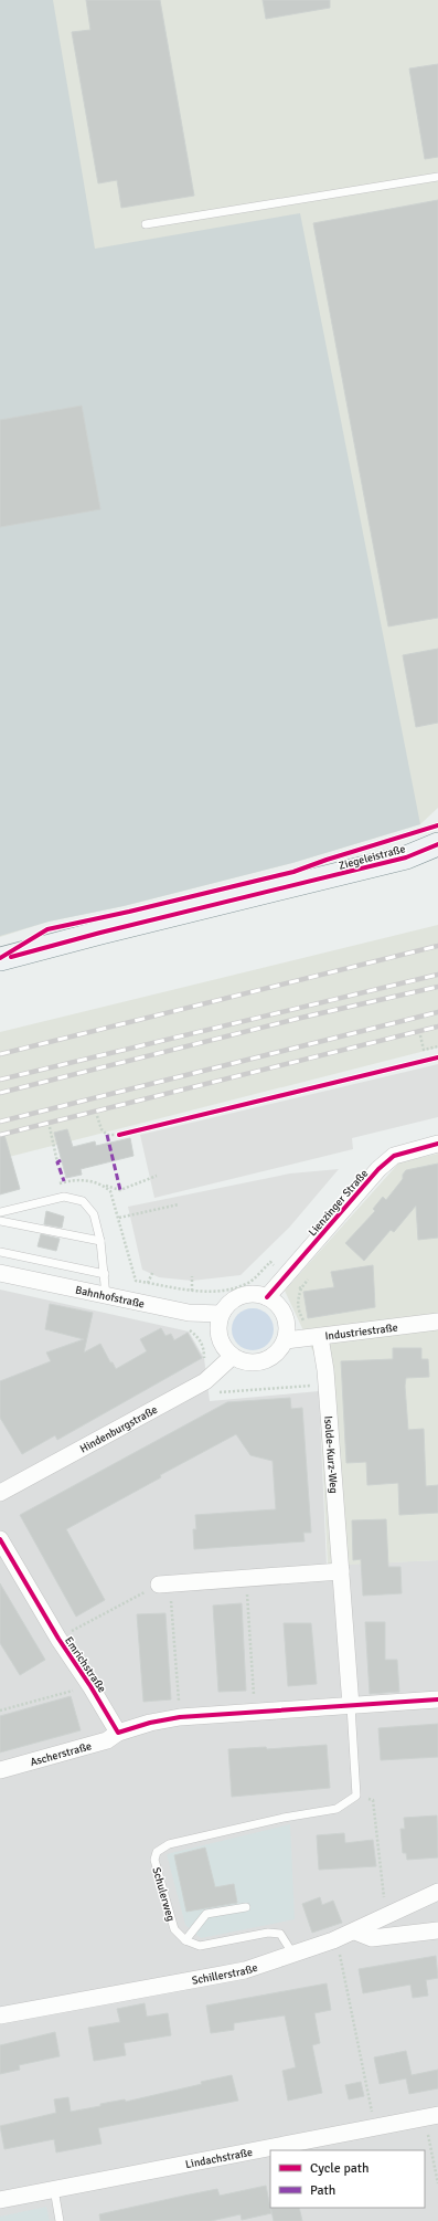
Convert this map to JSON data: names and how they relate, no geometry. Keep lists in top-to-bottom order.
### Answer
{
  "streets": {
    "street": [
      "Ziegeleistraße",
      "Lienzinger Straße",
      "Bahnhofstraße",
      "Industriestraße",
      "Hindenburgstraße",
      "Isolde-Kurz-Weg",
      "Emrichstraße",
      "Ascherstraße",
      "Schillerstraße",
      "Lindachstraße"
    ],
    "lane": ["Schulerweg"]
  },
  "crossings": [
    ["Lienzinger Straße", "Bahnhofstraße"],
    ["Lienzinger Straße", "Industriestraße"],
    ["Lienzinger Straße", "Hindenburgstraße"],
    ["Bahnhofstraße", "Industriestraße"],
    ["Bahnhofstraße", "Hindenburgstraße"],
    ["Industriestraße", "Hindenburgstraße"],
    ["Industriestraße", "Isolde-Kurz-Weg"],
    ["Isolde-Kurz-Weg", "Schulerweg"],
    ["Emrichstraße", "Ascherstraße"]
  ],
  "legend": ["Cycle path", "Path"]
}
